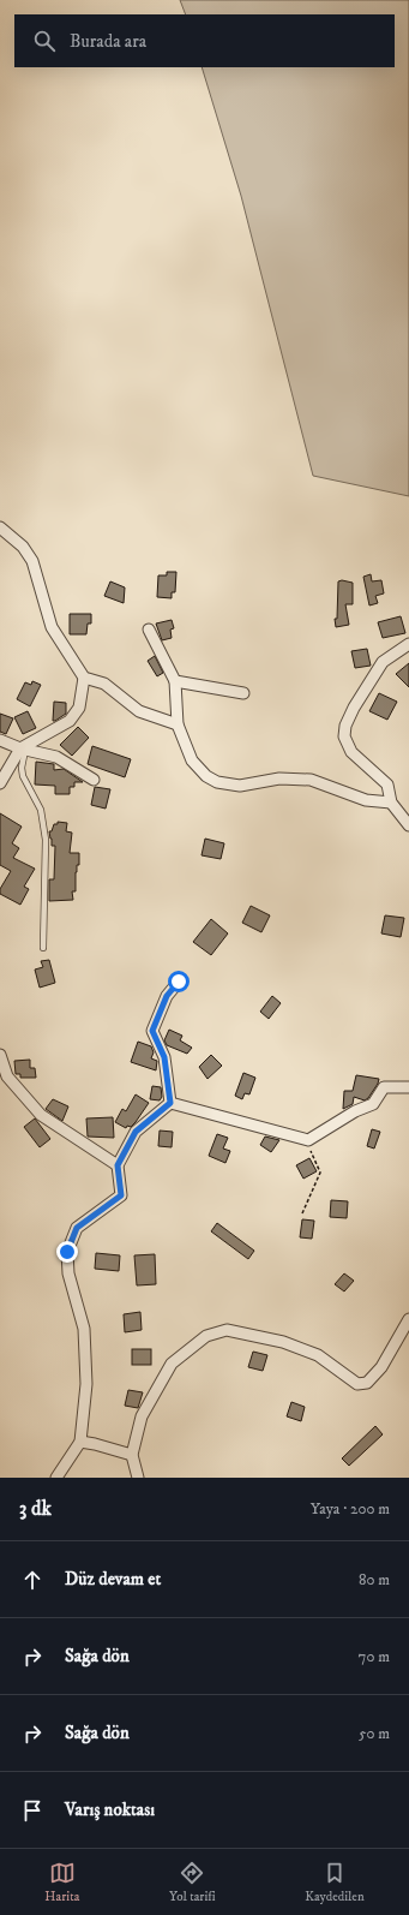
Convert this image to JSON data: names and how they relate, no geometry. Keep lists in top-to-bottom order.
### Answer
{
  "page": {
    "search": "Burada ara",
    "heading": ["3 dk", "Yaya · 200 m"],
    "list": [
      ["Düz devam et", "80 m"],
      ["Sağa dön", "70 m"],
      ["Sağa dön", "50 m"],
      "Varış noktası"
    ],
    "nav": ["Harita", "Yol tarifi", "Kaydedilen"]
  }
}
